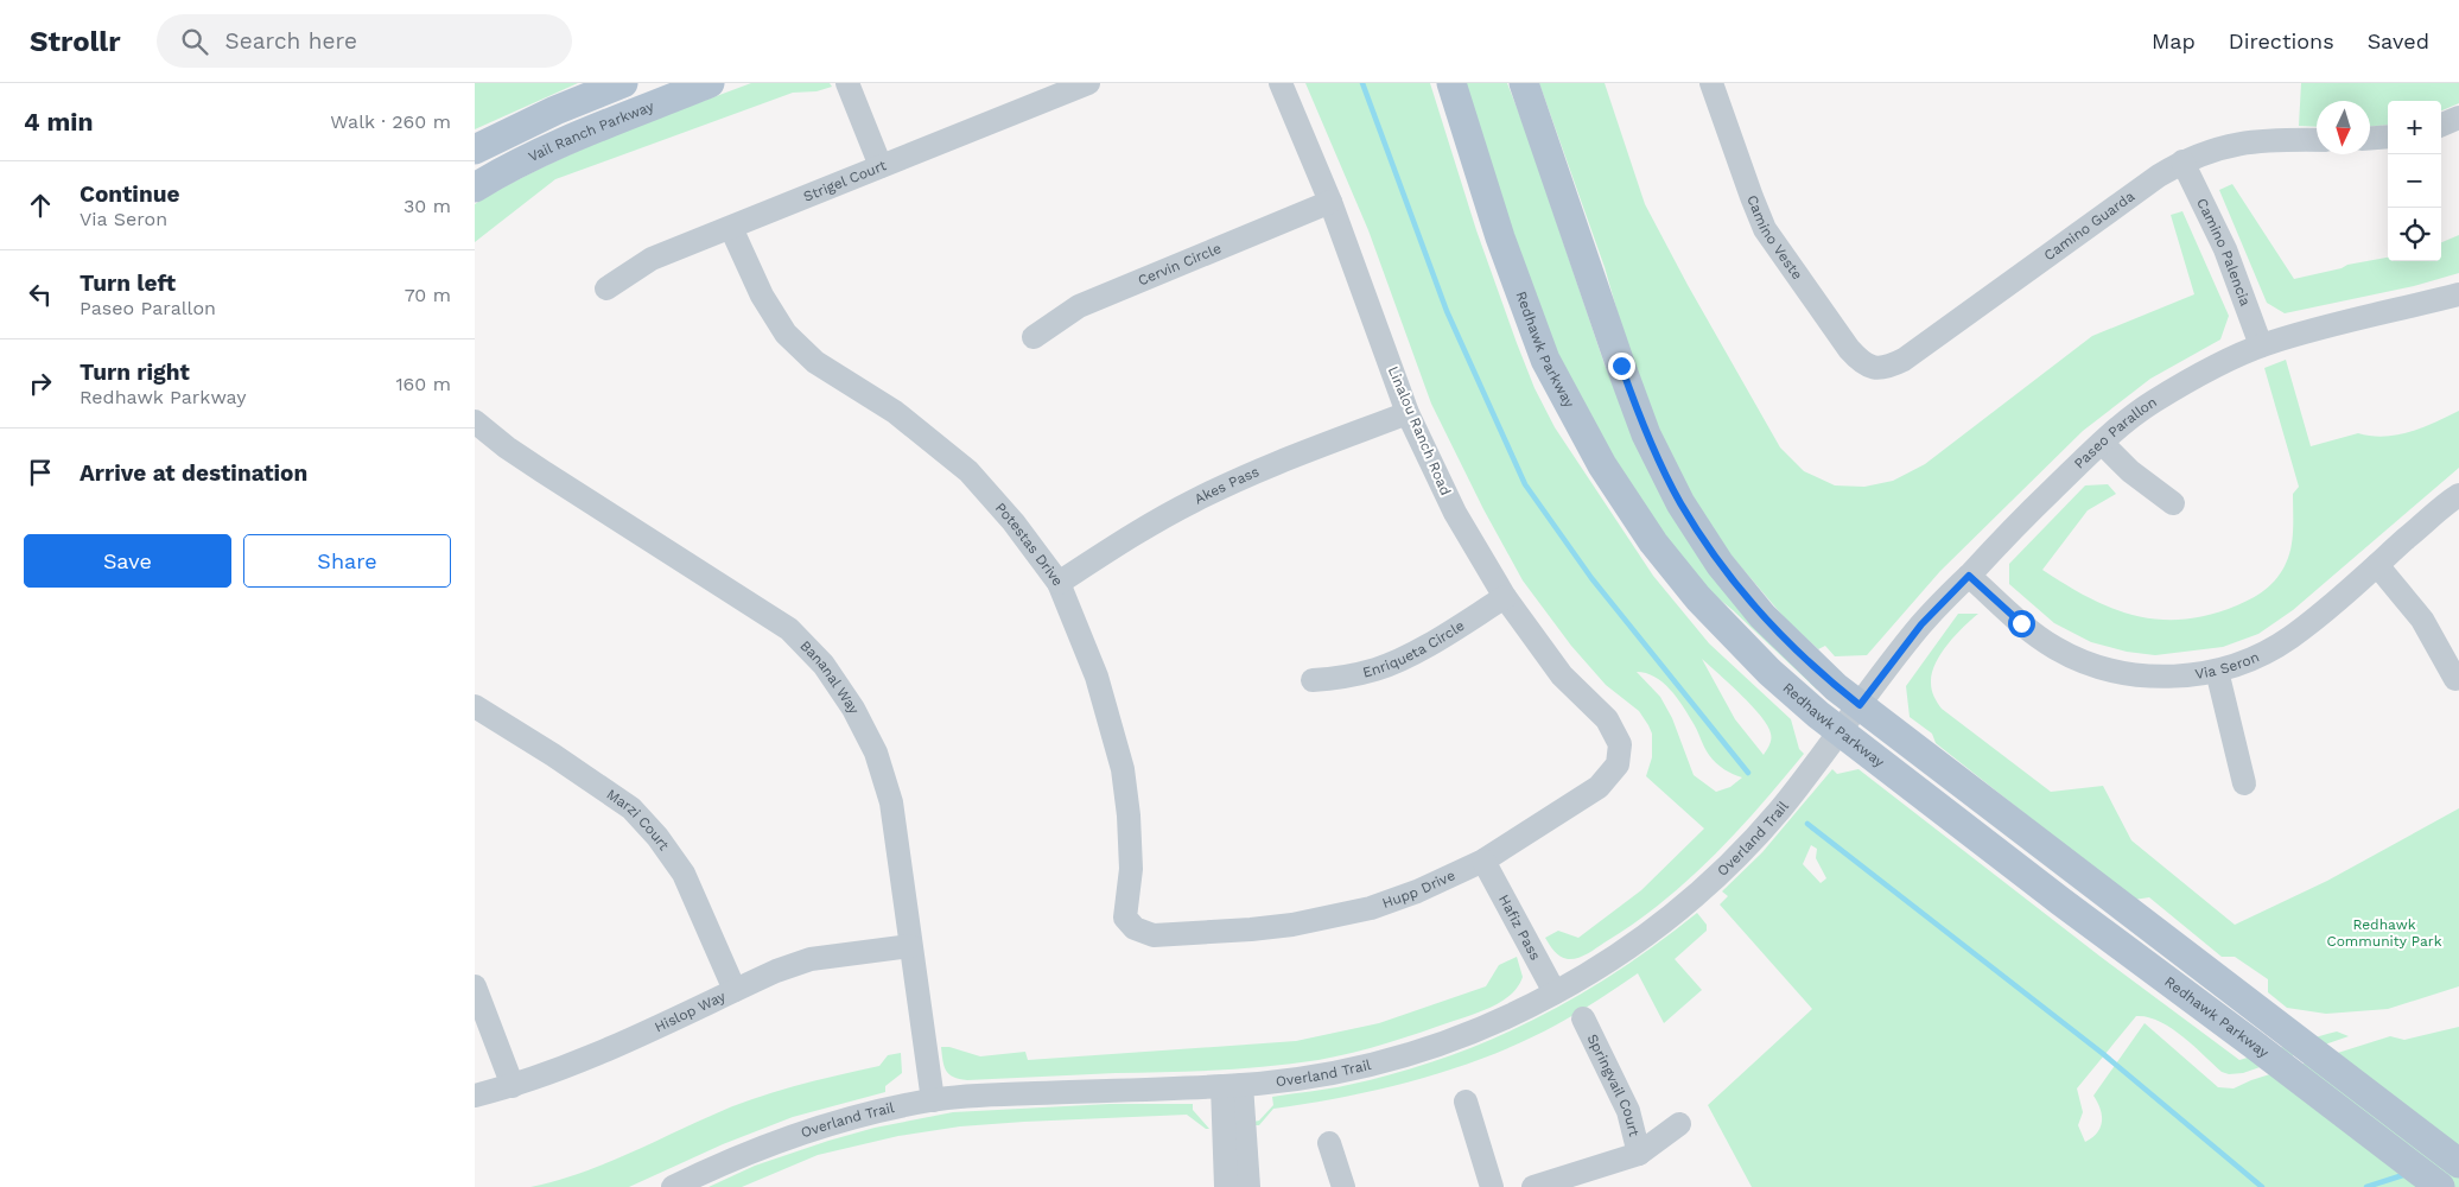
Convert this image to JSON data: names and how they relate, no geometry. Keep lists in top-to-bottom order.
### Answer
{
  "streets": {
    "main road": ["Vail Ranch Parkway", "Redhawk Parkway"],
    "street": [
      "Strigel Court",
      "Camino Guarda",
      "Camino Veste",
      "Camino Palencia",
      "Cervin Circle",
      "Linalou Ranch Road",
      "Paseo Parallon",
      "Akes Pass",
      "Potestas Drive",
      "Enriqueta Circle",
      "Via Seron",
      "Bananal Way",
      "Marzi Court",
      "Overland Trail",
      "Hupp Drive",
      "Hafiz Pass",
      "Hislop Way",
      "Springvail Court"
    ]
  },
  "crossings": [
    ["Strigel Court", "Potestas Drive"],
    ["Camino Guarda", "Camino Veste"],
    ["Camino Guarda", "Camino Palencia"],
    ["Camino Palencia", "Paseo Parallon"],
    ["Cervin Circle", "Linalou Ranch Road"],
    ["Redhawk Parkway", "Paseo Parallon"],
    ["Redhawk Parkway", "Overland Trail"],
    ["Linalou Ranch Road", "Akes Pass"],
    ["Linalou Ranch Road", "Enriqueta Circle"],
    ["Linalou Ranch Road", "Hupp Drive"],
    ["Paseo Parallon", "Via Seron"],
    ["Paseo Parallon", "Overland Trail"],
    ["Akes Pass", "Potestas Drive"],
    ["Potestas Drive", "Hupp Drive"],
    ["Bananal Way", "Overland Trail"],
    ["Bananal Way", "Hislop Way"],
    ["Marzi Court", "Hislop Way"],
    ["Overland Trail", "Hafiz Pass"],
    ["Hupp Drive", "Hafiz Pass"]
  ],
  "parks": ["Redhawk Community Park"],
  "north": "bottom",
  "page": {
    "header": "Strollr",
    "search": "Search here",
    "nav": ["Map", "Directions", "Saved"],
    "heading": ["4 min", "Walk · 260 m"],
    "map_buttons": ["+", "−"],
    "list": [
      ["Continue", "Via Seron", "30 m"],
      ["Turn left", "Paseo Parallon", "70 m"],
      ["Turn right", "Redhawk Parkway", "160 m"],
      "Arrive at destination"
    ],
    "buttons": ["Save", "Share"]
  }
}
